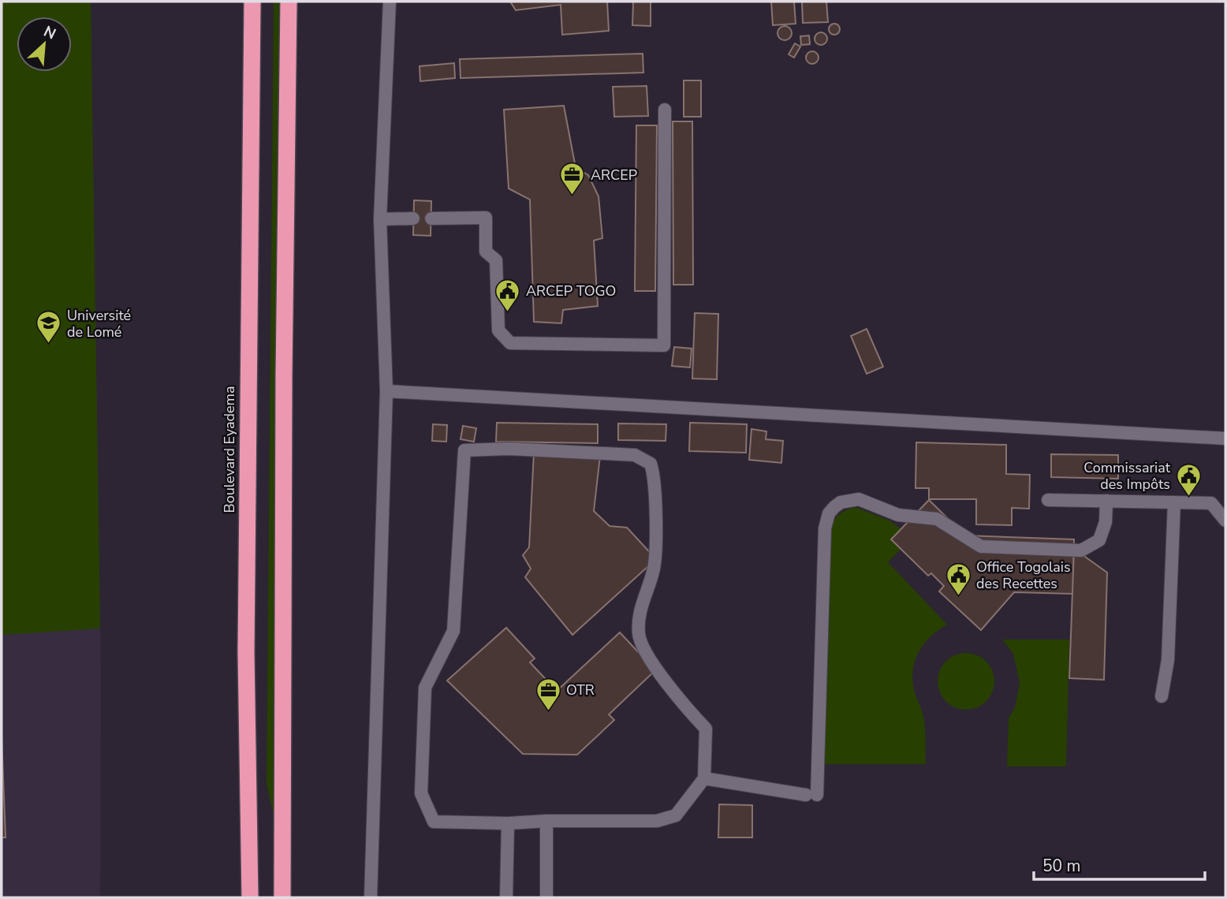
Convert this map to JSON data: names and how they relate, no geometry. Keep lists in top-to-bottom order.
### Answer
{
  "streets": {
    "highway": ["Boulevard Eyadema"]
  },
  "places": {
    "office": ["ARCEP", "OTR"],
    "public building": ["ARCEP TOGO", "Commissariat des Impôts", "Office Togolais des Recettes"],
    "school or university": ["Université de Lomé"]
  },
  "scale_bar": "50 m",
  "north": "top right"
}
